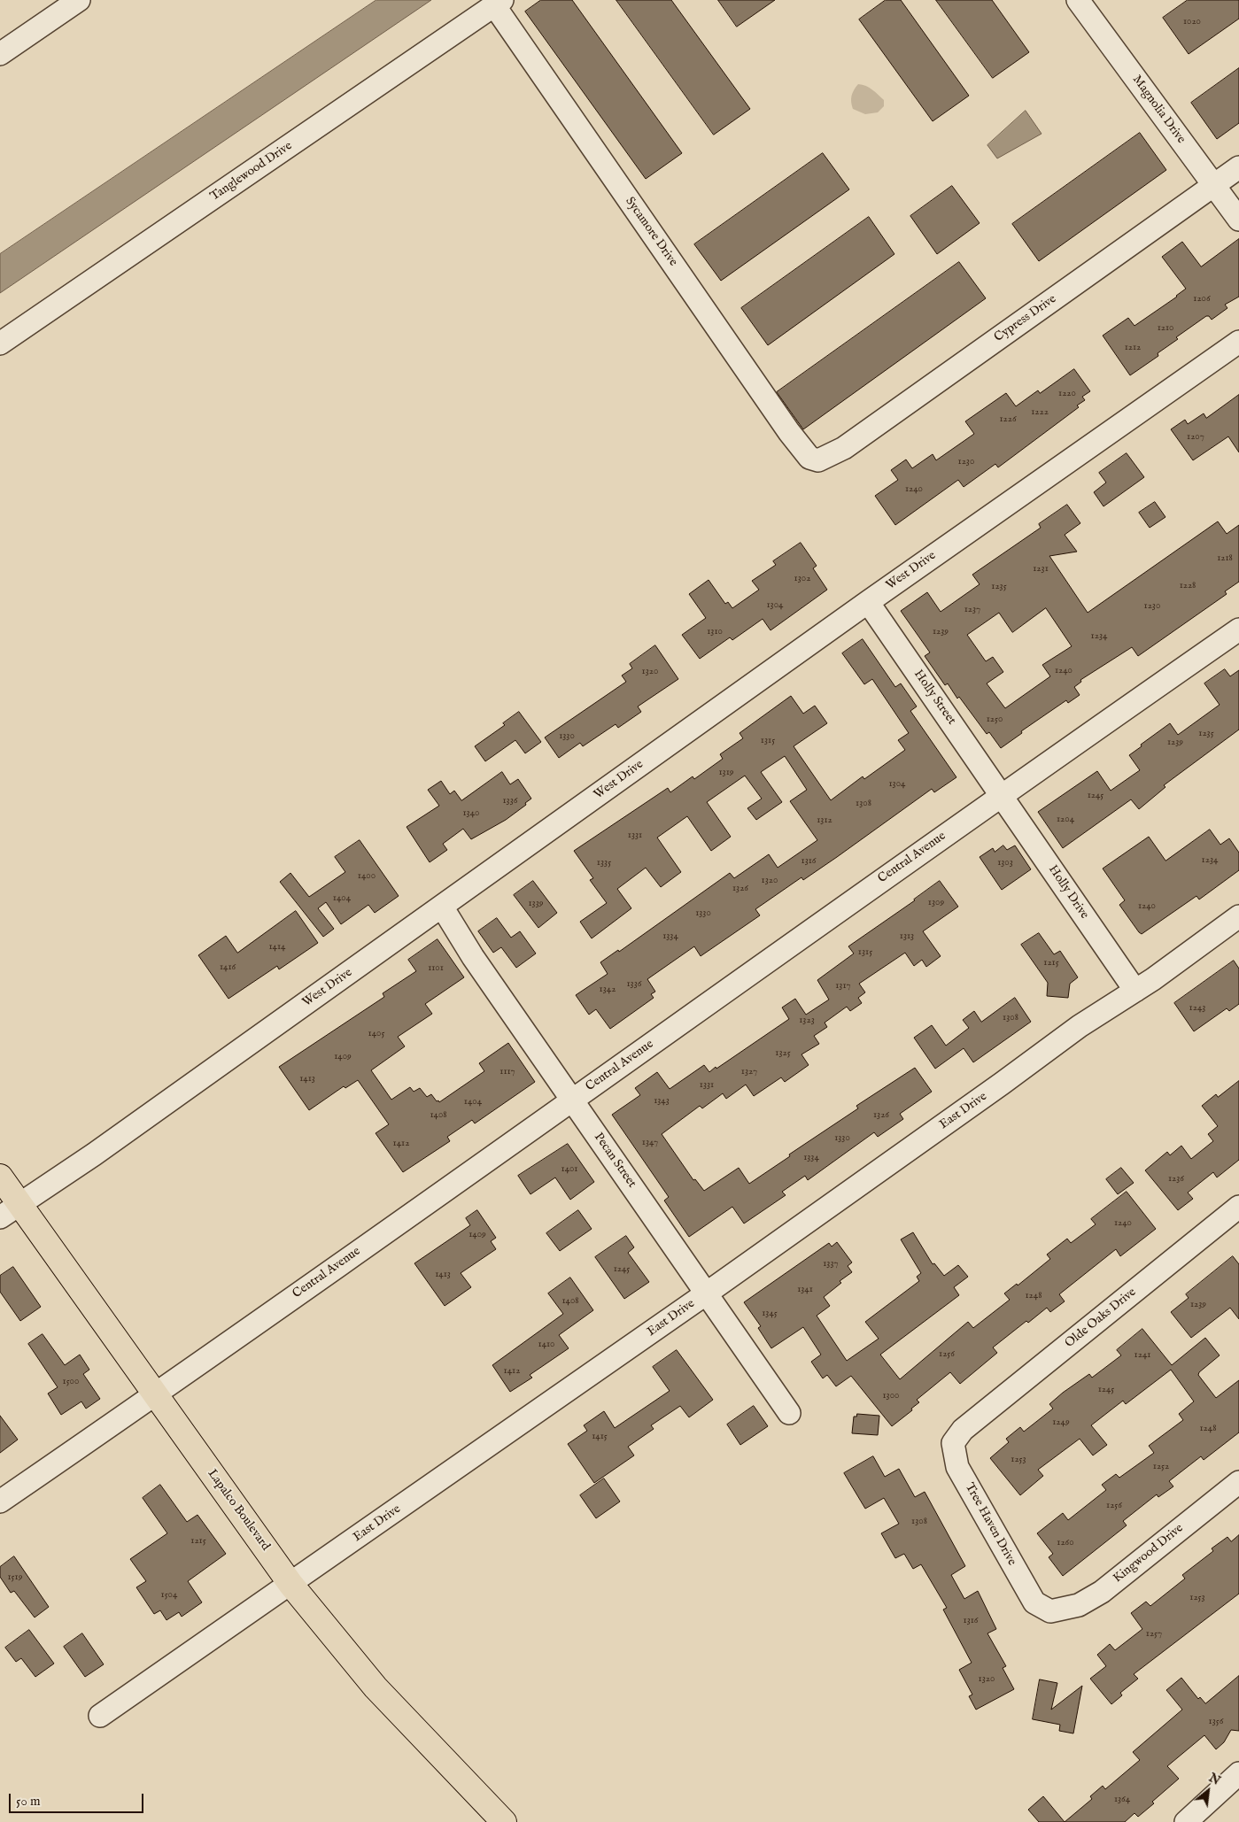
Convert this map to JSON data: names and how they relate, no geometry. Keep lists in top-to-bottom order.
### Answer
{
  "streets": {
    "main road": ["Lapalco Boulevard"],
    "street": [
      "Magnolia Drive",
      "Tanglewood Drive",
      "Sycamore Drive",
      "Cypress Drive",
      "West Drive",
      "Holly Street",
      "Central Avenue",
      "Holly Drive",
      "East Drive",
      "Pecan Street",
      "Olde Oaks Drive",
      "Tree Haven Drive",
      "Kingwood Drive"
    ]
  },
  "crossings": [
    ["Magnolia Drive", "Cypress Drive"],
    ["Tanglewood Drive", "Sycamore Drive"],
    ["Sycamore Drive", "Cypress Drive"],
    ["West Drive", "Holly Street"],
    ["West Drive", "Pecan Street"],
    ["West Drive", "Lapalco Boulevard"],
    ["Holly Street", "Central Avenue"],
    ["Holly Street", "Holly Drive"],
    ["Central Avenue", "Holly Drive"],
    ["Central Avenue", "Pecan Street"],
    ["Central Avenue", "Lapalco Boulevard"],
    ["Holly Drive", "East Drive"],
    ["East Drive", "Pecan Street"],
    ["East Drive", "Lapalco Boulevard"],
    ["Olde Oaks Drive", "Tree Haven Drive"],
    ["Tree Haven Drive", "Kingwood Drive"]
  ],
  "house_numbers": [
    "1020",
    "1206",
    "1210",
    "1212",
    "1220",
    "1222",
    "1226",
    "1207",
    "1230",
    "1240",
    "1218",
    "1231",
    "1302",
    "1228",
    "1235",
    "1304",
    "1230",
    "1237",
    "1310",
    "1239",
    "1234",
    "1240",
    "1320",
    "1250",
    "1235",
    "1330",
    "1315",
    "1239",
    "1319",
    "1304",
    "1245",
    "1336",
    "1308",
    "1340",
    "1204",
    "1312",
    "1331",
    "1234",
    "1316",
    "1335",
    "1303",
    "1400",
    "1320",
    "1326",
    "1404",
    "1309",
    "1339",
    "1240",
    "1330",
    "1334",
    "1313",
    "1414",
    "1315",
    "1215",
    "1416",
    "1101",
    "1336",
    "1317",
    "1342",
    "1243",
    "1308",
    "1323",
    "1405",
    "1325",
    "1409",
    "1117",
    "1327",
    "1413",
    "1331",
    "1343",
    "1404",
    "1408",
    "1326",
    "1330",
    "1347",
    "1412",
    "1334",
    "1401",
    "1236",
    "1240",
    "1409",
    "1337",
    "1245",
    "1413",
    "1341",
    "1248",
    "1408",
    "1239",
    "1345",
    "1410",
    "1256",
    "1241",
    "1412",
    "1500",
    "1245",
    "1300",
    "1249",
    "1248",
    "1415",
    "1253",
    "1252",
    "1256",
    "1308",
    "1215",
    "1260",
    "1519",
    "1504",
    "1253",
    "1316",
    "1257",
    "1320",
    "1356",
    "1364"
  ],
  "scale_bar": "50 m",
  "north": "top right"
}
